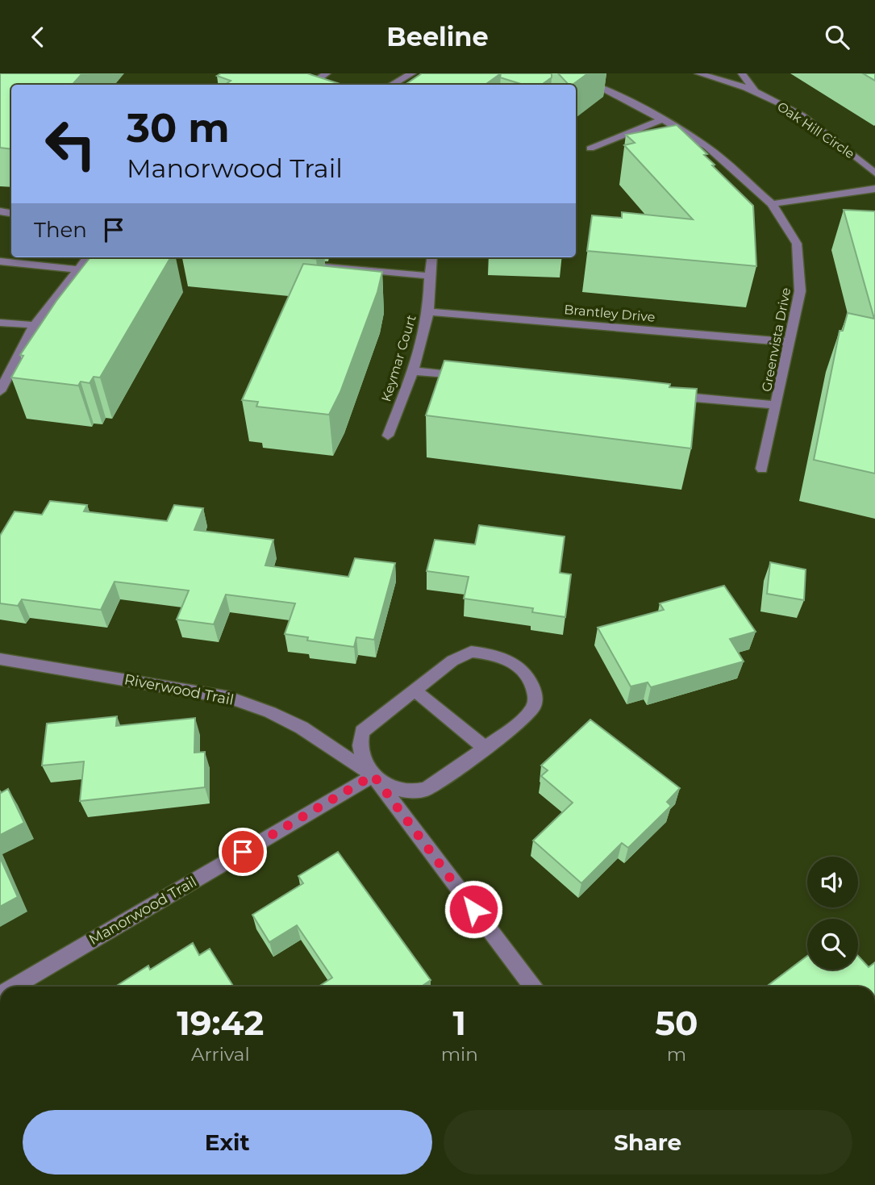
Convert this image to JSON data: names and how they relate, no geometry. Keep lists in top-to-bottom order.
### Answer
{
  "streets": {
    "street": [
      "Oak Hill Circle",
      "Brantley Drive",
      "Greenvista Drive",
      "Keymar Court",
      "Riverwood Trail",
      "Manorwood Trail"
    ]
  },
  "crossings": [
    ["Brantley Drive", "Greenvista Drive"],
    ["Brantley Drive", "Keymar Court"],
    ["Riverwood Trail", "Manorwood Trail"]
  ],
  "page": {
    "header": "Beeline",
    "turn": ["30 m", "Manorwood Trail"],
    "then": "Then",
    "eta": [
      "19:42",
      "Arrival",
      "1",
      "min",
      "50",
      "m"
    ],
    "buttons": ["Exit", "Share"]
  }
}
